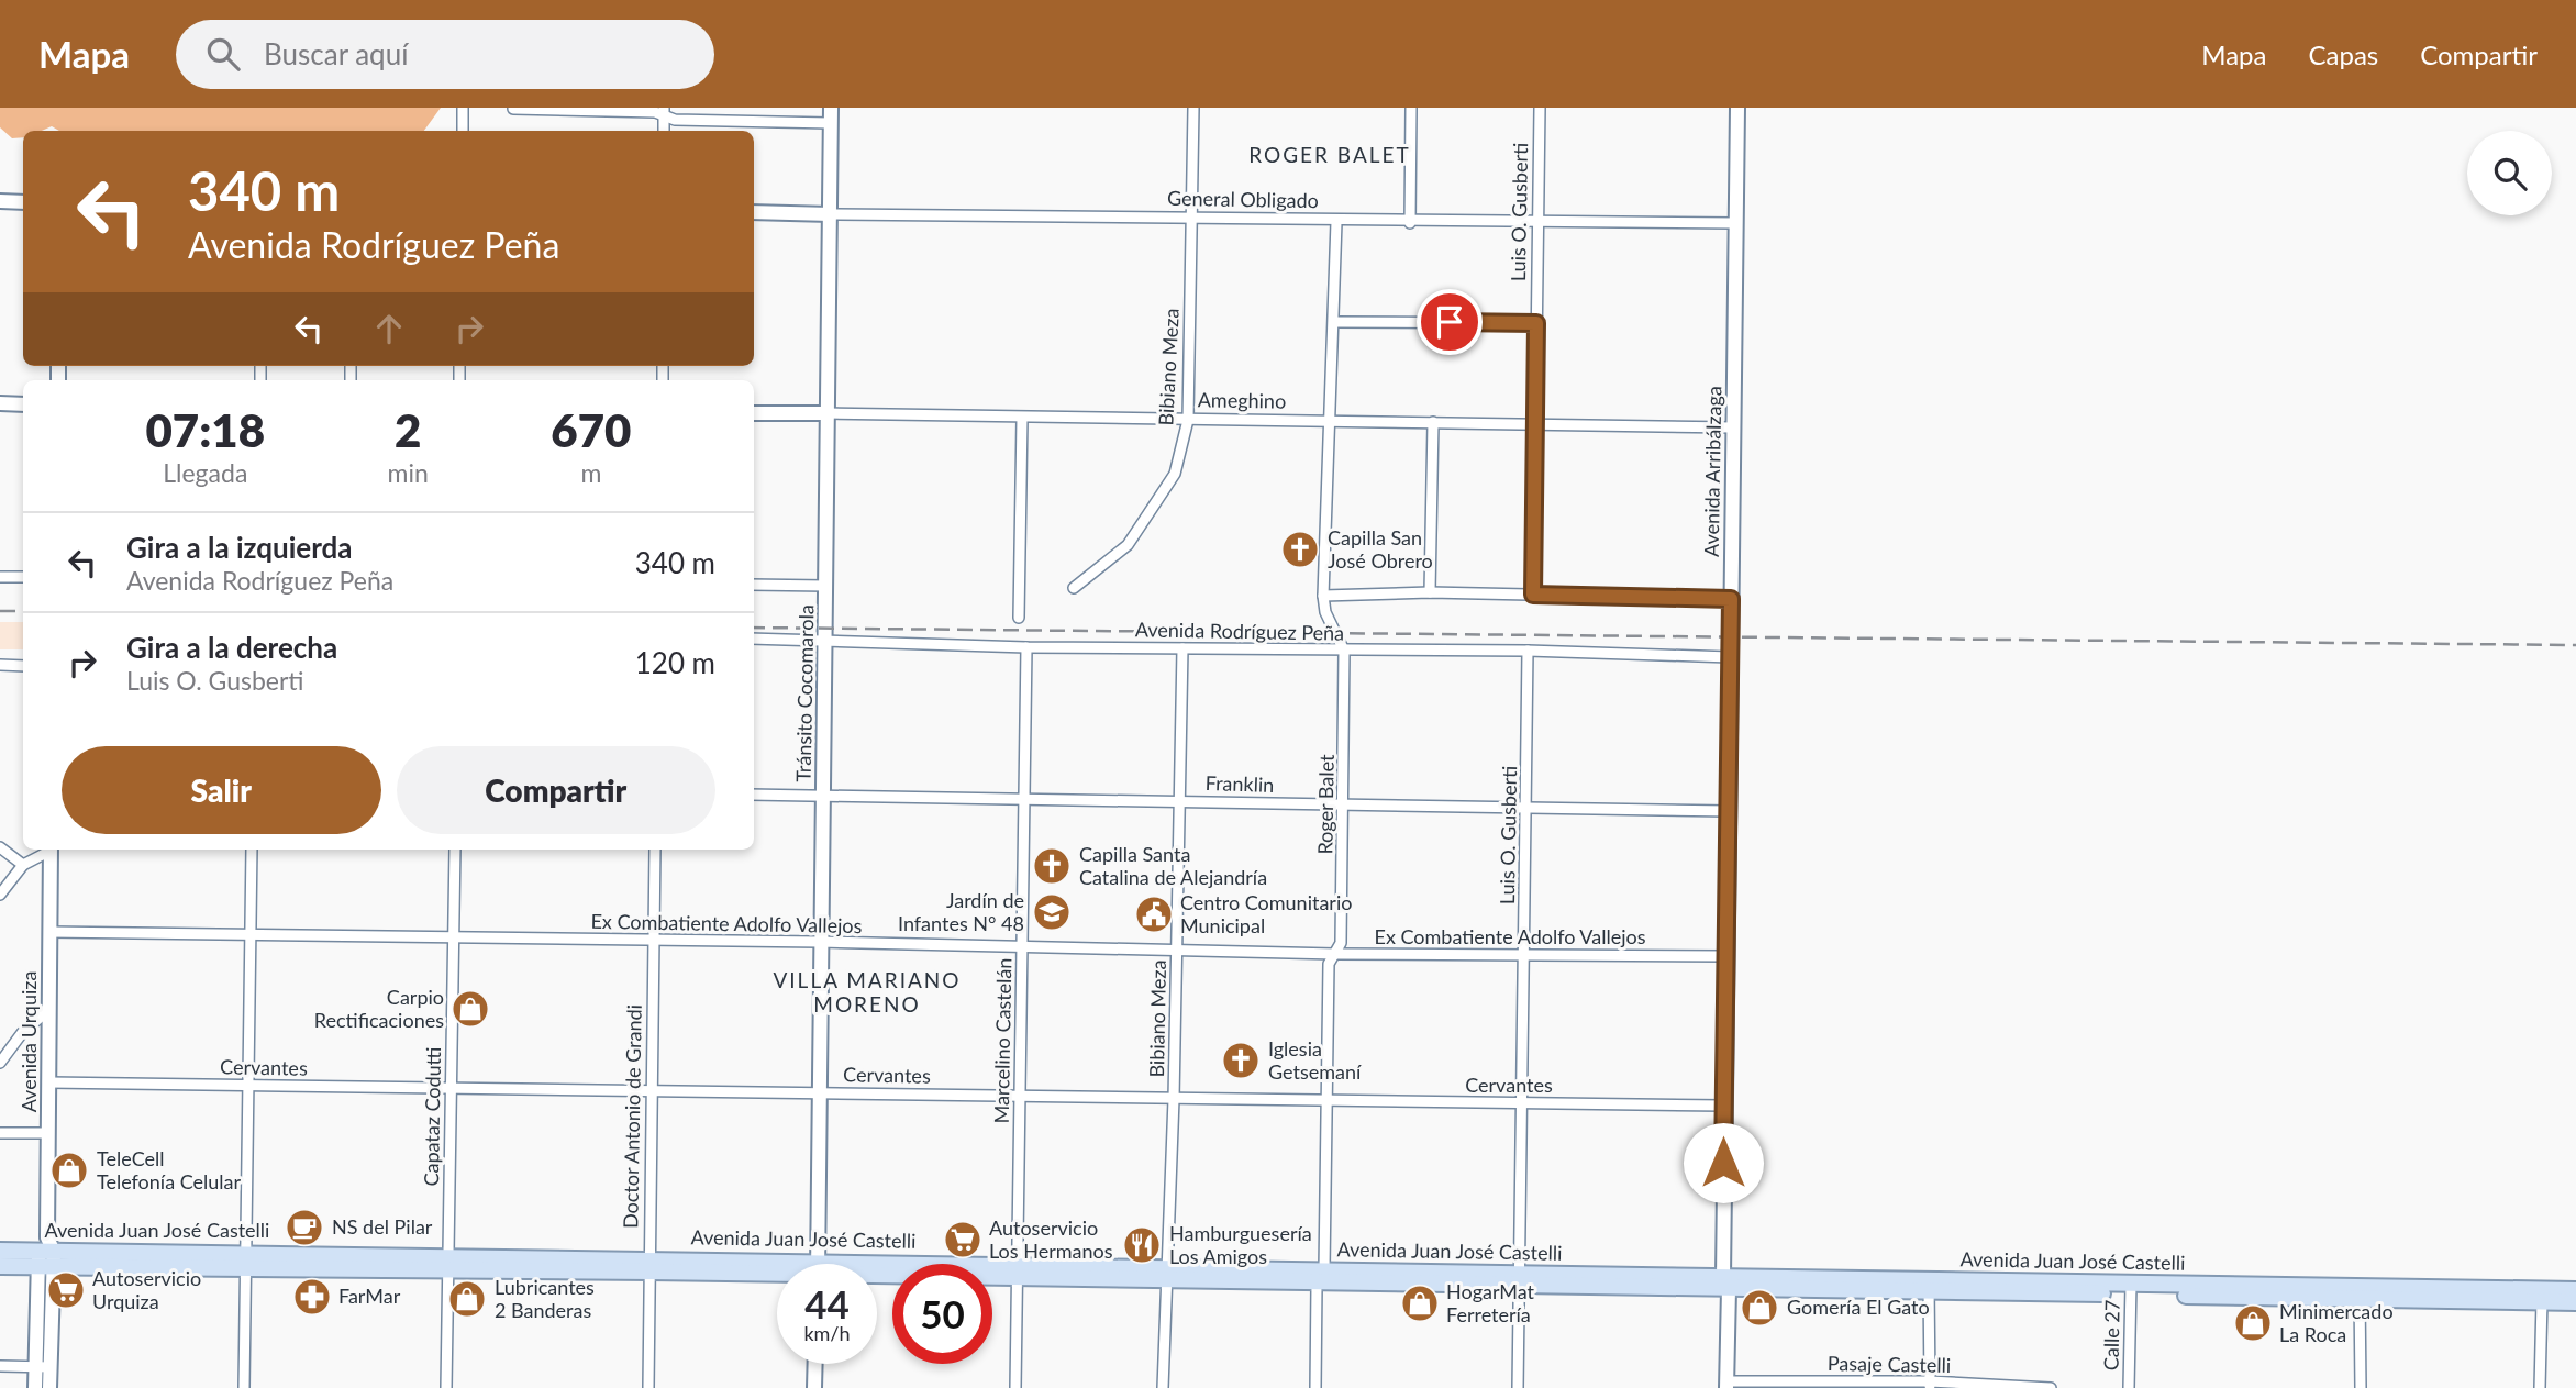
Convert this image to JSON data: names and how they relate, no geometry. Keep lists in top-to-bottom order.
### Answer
{
  "streets": {
    "main road": ["Avenida Juan José Castelli"],
    "street": [
      "General Obligado",
      "Luis O. Gusberti",
      "Bibiano Meza",
      "Ameghino",
      "Avenida Arribálzaga",
      "Avenida Rodríguez Peña",
      "Tránsito Cocomarola",
      "Franklin",
      "Roger Balet",
      "Ex Combatiente Adolfo Vallejos",
      "Marcelino Castelán",
      "Avenida Urquiza",
      "Cervantes",
      "Capataz Codutti",
      "Doctor Antonio de Grandi",
      "Calle 27",
      "Pasaje Castelli"
    ]
  },
  "crossings": [
    ["General Obligado", "Luis O. Gusberti"],
    ["General Obligado", "Bibiano Meza"],
    ["General Obligado", "Avenida Arribálzaga"],
    ["General Obligado", "Tránsito Cocomarola"],
    ["General Obligado", "Roger Balet"],
    ["Luis O. Gusberti", "Ameghino"],
    ["Luis O. Gusberti", "Avenida Rodríguez Peña"],
    ["Luis O. Gusberti", "Franklin"],
    ["Luis O. Gusberti", "Ex Combatiente Adolfo Vallejos"],
    ["Luis O. Gusberti", "Cervantes"],
    ["Luis O. Gusberti", "Avenida Juan José Castelli"],
    ["Bibiano Meza", "Ameghino"],
    ["Bibiano Meza", "Avenida Rodríguez Peña"],
    ["Bibiano Meza", "Franklin"],
    ["Bibiano Meza", "Ex Combatiente Adolfo Vallejos"],
    ["Bibiano Meza", "Cervantes"],
    ["Bibiano Meza", "Avenida Juan José Castelli"],
    ["Ameghino", "Avenida Arribálzaga"],
    ["Ameghino", "Tránsito Cocomarola"],
    ["Ameghino", "Roger Balet"],
    ["Avenida Arribálzaga", "Avenida Rodríguez Peña"],
    ["Avenida Arribálzaga", "Franklin"],
    ["Avenida Arribálzaga", "Ex Combatiente Adolfo Vallejos"],
    ["Avenida Arribálzaga", "Cervantes"],
    ["Avenida Arribálzaga", "Avenida Juan José Castelli"],
    ["Avenida Arribálzaga", "Pasaje Castelli"],
    ["Avenida Rodríguez Peña", "Tránsito Cocomarola"],
    ["Avenida Rodríguez Peña", "Roger Balet"],
    ["Avenida Rodríguez Peña", "Marcelino Castelán"],
    ["Tránsito Cocomarola", "Franklin"],
    ["Tránsito Cocomarola", "Ex Combatiente Adolfo Vallejos"],
    ["Tránsito Cocomarola", "Cervantes"],
    ["Franklin", "Roger Balet"],
    ["Franklin", "Marcelino Castelán"],
    ["Roger Balet", "Ex Combatiente Adolfo Vallejos"],
    ["Roger Balet", "Cervantes"],
    ["Roger Balet", "Avenida Juan José Castelli"],
    ["Ex Combatiente Adolfo Vallejos", "Marcelino Castelán"],
    ["Ex Combatiente Adolfo Vallejos", "Avenida Urquiza"],
    ["Ex Combatiente Adolfo Vallejos", "Capataz Codutti"],
    ["Ex Combatiente Adolfo Vallejos", "Doctor Antonio de Grandi"],
    ["Marcelino Castelán", "Cervantes"],
    ["Marcelino Castelán", "Avenida Juan José Castelli"],
    ["Avenida Urquiza", "Cervantes"],
    ["Avenida Urquiza", "Avenida Juan José Castelli"],
    ["Cervantes", "Capataz Codutti"],
    ["Cervantes", "Doctor Antonio de Grandi"],
    ["Capataz Codutti", "Avenida Juan José Castelli"],
    ["Doctor Antonio de Grandi", "Avenida Juan José Castelli"],
    ["Avenida Juan José Castelli", "Calle 27"]
  ],
  "districts": ["ROGER BALET", "VILLA MARIANO MORENO"],
  "places": {
    "church": ["Capilla San José Obrero", "Capilla Santa Catalina de Alejandría", "Iglesia Getsemaní"],
    "school or university": ["Jardín de Infantes N° 48"],
    "public building": ["Centro Comunitario Municipal"],
    "shop": [
      "Carpio Rectificaciones",
      "TeleCell Telefonía Celular",
      "Lubricantes 2 Banderas",
      "HogarMat Ferretería",
      "Gomería El Gato",
      "Minimercado La Roca"
    ],
    "cafe": ["NS del Pilar"],
    "supermarket": ["Autoservicio Los Hermanos", "Autoservicio Urquiza"],
    "restaurant": ["Hamburguesería Los Amigos"],
    "pharmacy": ["FarMar"]
  },
  "page": {
    "header": "Mapa",
    "search": "Buscar aquí",
    "nav": ["Mapa", "Capas", "Compartir"],
    "turn": ["340 m", "Avenida Rodríguez Peña"],
    "eta": [
      "07:18",
      "Llegada",
      "2",
      "min",
      "670",
      "m"
    ],
    "list": [
      {
        "name": "Gira a la izquierda",
        "note": "Avenida Rodríguez Peña",
        "value": "340 m"
      },
      {
        "name": "Gira a la derecha",
        "note": "Luis O. Gusberti",
        "value": "120 m"
      }
    ],
    "buttons": ["Salir", "Compartir"],
    "speed": "44 km/h",
    "limit": "50"
  }
}
